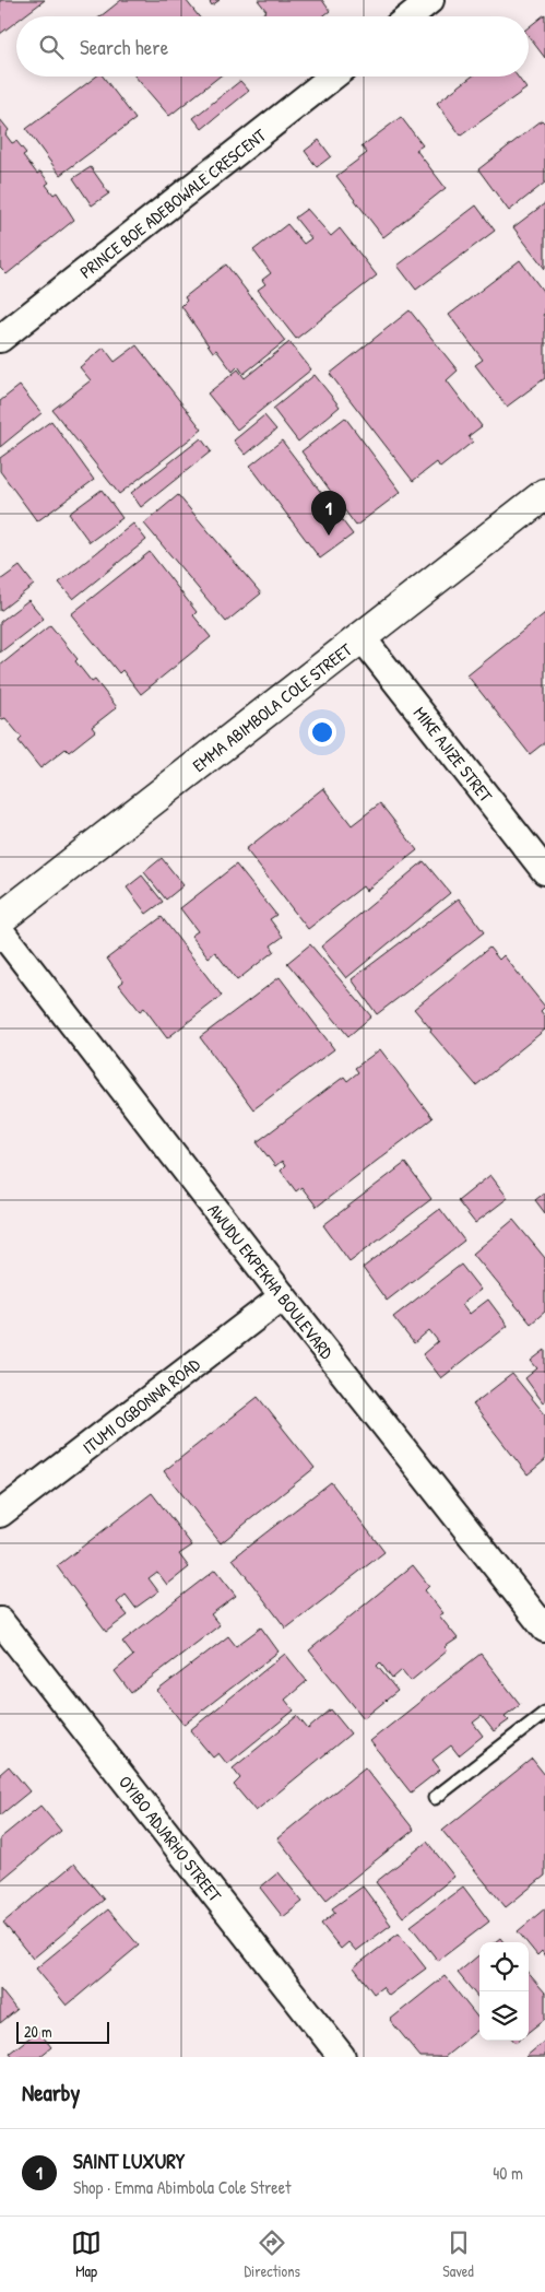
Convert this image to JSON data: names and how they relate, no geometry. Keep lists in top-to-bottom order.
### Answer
{
  "streets": {
    "street": [
      "PRINCE BOE ADEBOWALE CRESCENT",
      "EMMA ABIMBOLA COLE STREET",
      "MIKE AJIZE STRET",
      "AWUDU EKPEKHA BOULEVARD",
      "ITUMI OGBONNA ROAD",
      "OYIBO ADJARHO STREET"
    ]
  },
  "crossings": [
    ["EMMA ABIMBOLA COLE STREET", "MIKE AJIZE STRET"],
    ["AWUDU EKPEKHA BOULEVARD", "ITUMI OGBONNA ROAD"]
  ],
  "scale_bar": "20 m",
  "page": {
    "search": "Search here",
    "pins": "1",
    "scale": "20 m",
    "heading": "Nearby",
    "list": [
      {
        "mark": "1",
        "name": "SAINT LUXURY",
        "note": "Shop · Emma Abimbola Cole Street",
        "value": "40 m"
      }
    ],
    "nav": ["Map", "Directions", "Saved"]
  }
}
